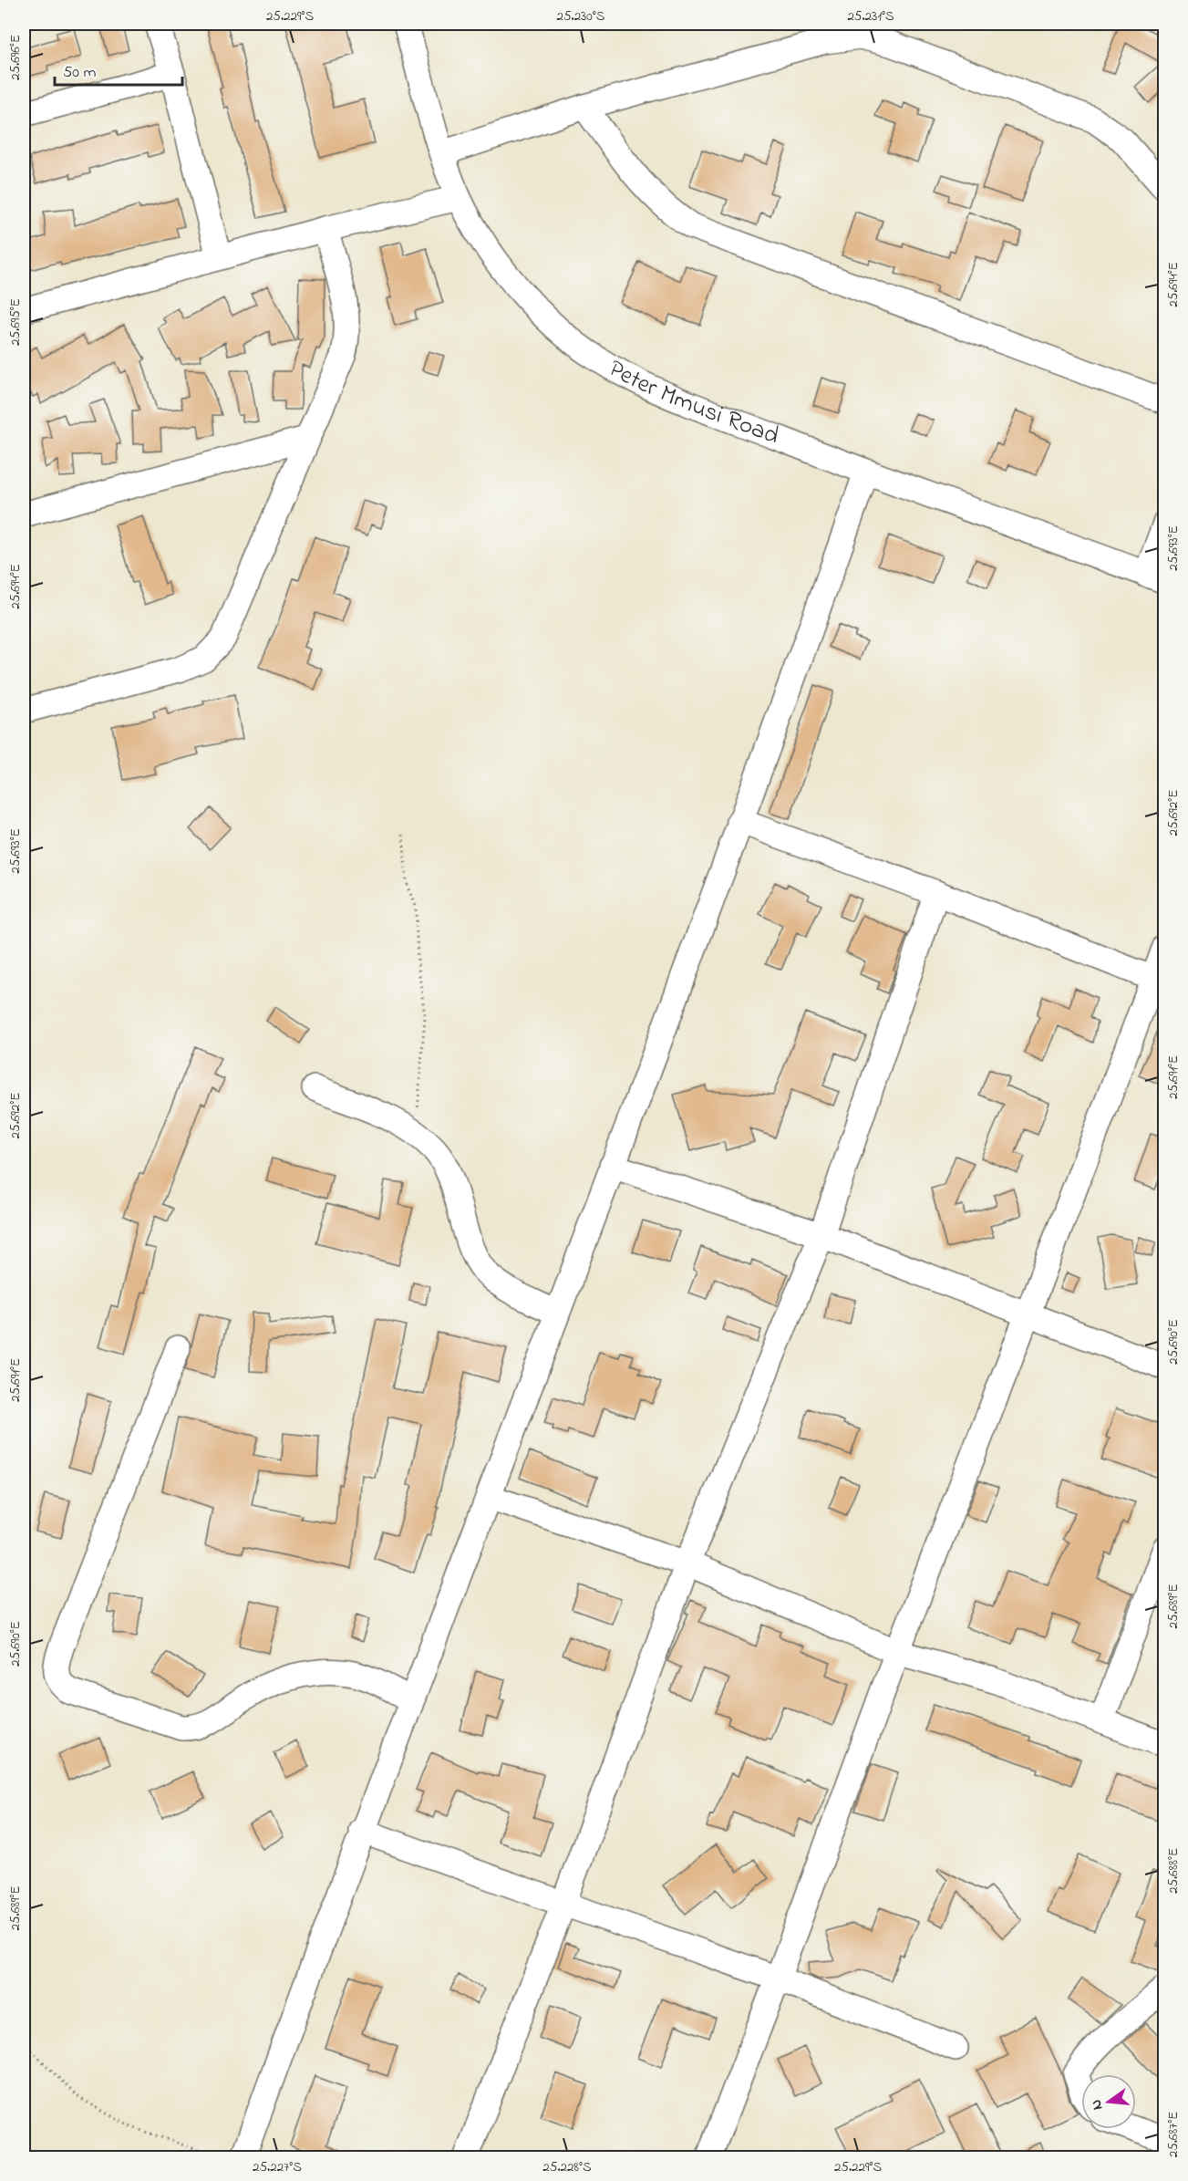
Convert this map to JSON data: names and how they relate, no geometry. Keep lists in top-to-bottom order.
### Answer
{
  "streets": {
    "street": ["Peter Mmusi Road"]
  },
  "scale_bar": "50 m",
  "north": "left",
  "coordinates": [
    "25.229°S",
    "25.230°S",
    "25.231°S",
    "25.696°E",
    "25.694°E",
    "25.695°E",
    "25.693°E",
    "25.692°E",
    "25.691°E",
    "25.690°E",
    "25.689°E",
    "25.688°E",
    "25.687°E",
    "25.227°S",
    "25.228°S"
  ]
}
